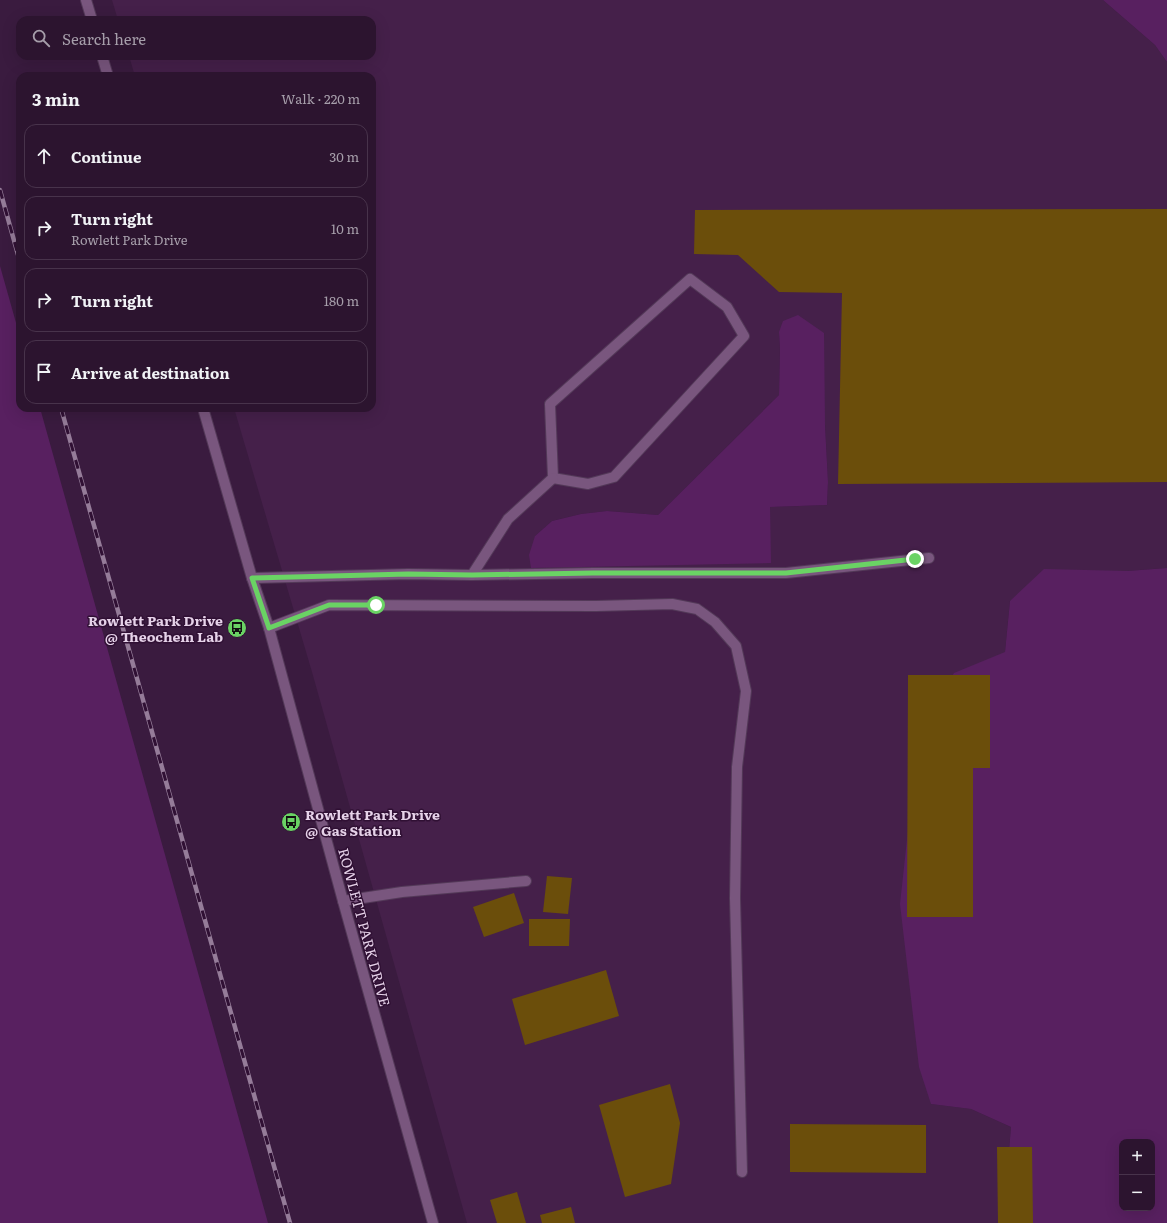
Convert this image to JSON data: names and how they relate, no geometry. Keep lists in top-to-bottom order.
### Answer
{
  "streets": {
    "street": ["ROWLETT PARK DRIVE"]
  },
  "places": {
    "bus stop": ["Rowlett Park Drive @ Theochem Lab", "Rowlett Park Drive @ Gas Station"]
  },
  "page": {
    "search": "Search here",
    "heading": ["3 min", "Walk · 220 m"],
    "list": [
      ["Continue", "30 m"],
      ["Turn right", "Rowlett Park Drive", "10 m"],
      ["Turn right", "180 m"],
      "Arrive at destination"
    ],
    "map_buttons": ["+", "−"]
  }
}
